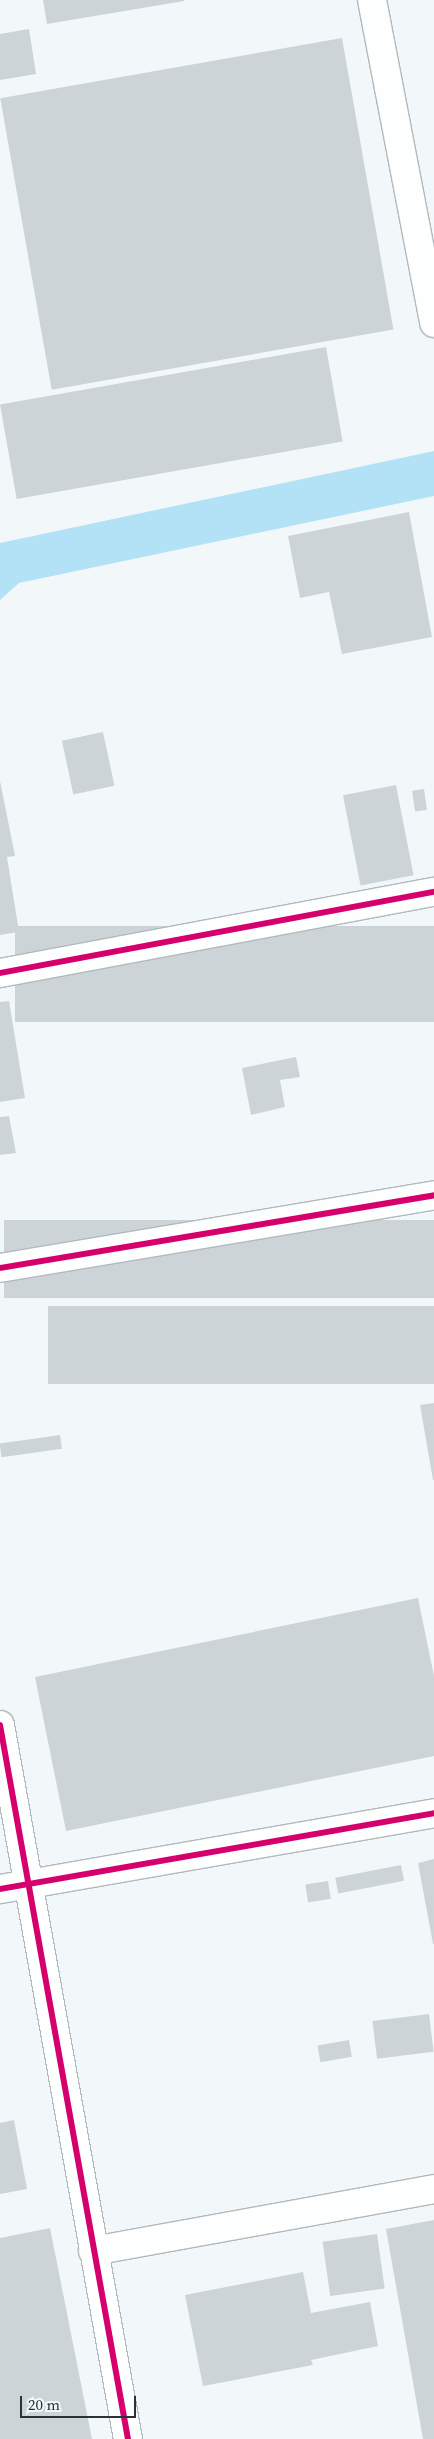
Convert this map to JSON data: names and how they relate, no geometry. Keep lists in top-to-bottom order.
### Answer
{
  "scale_bar": "20 m"
}
